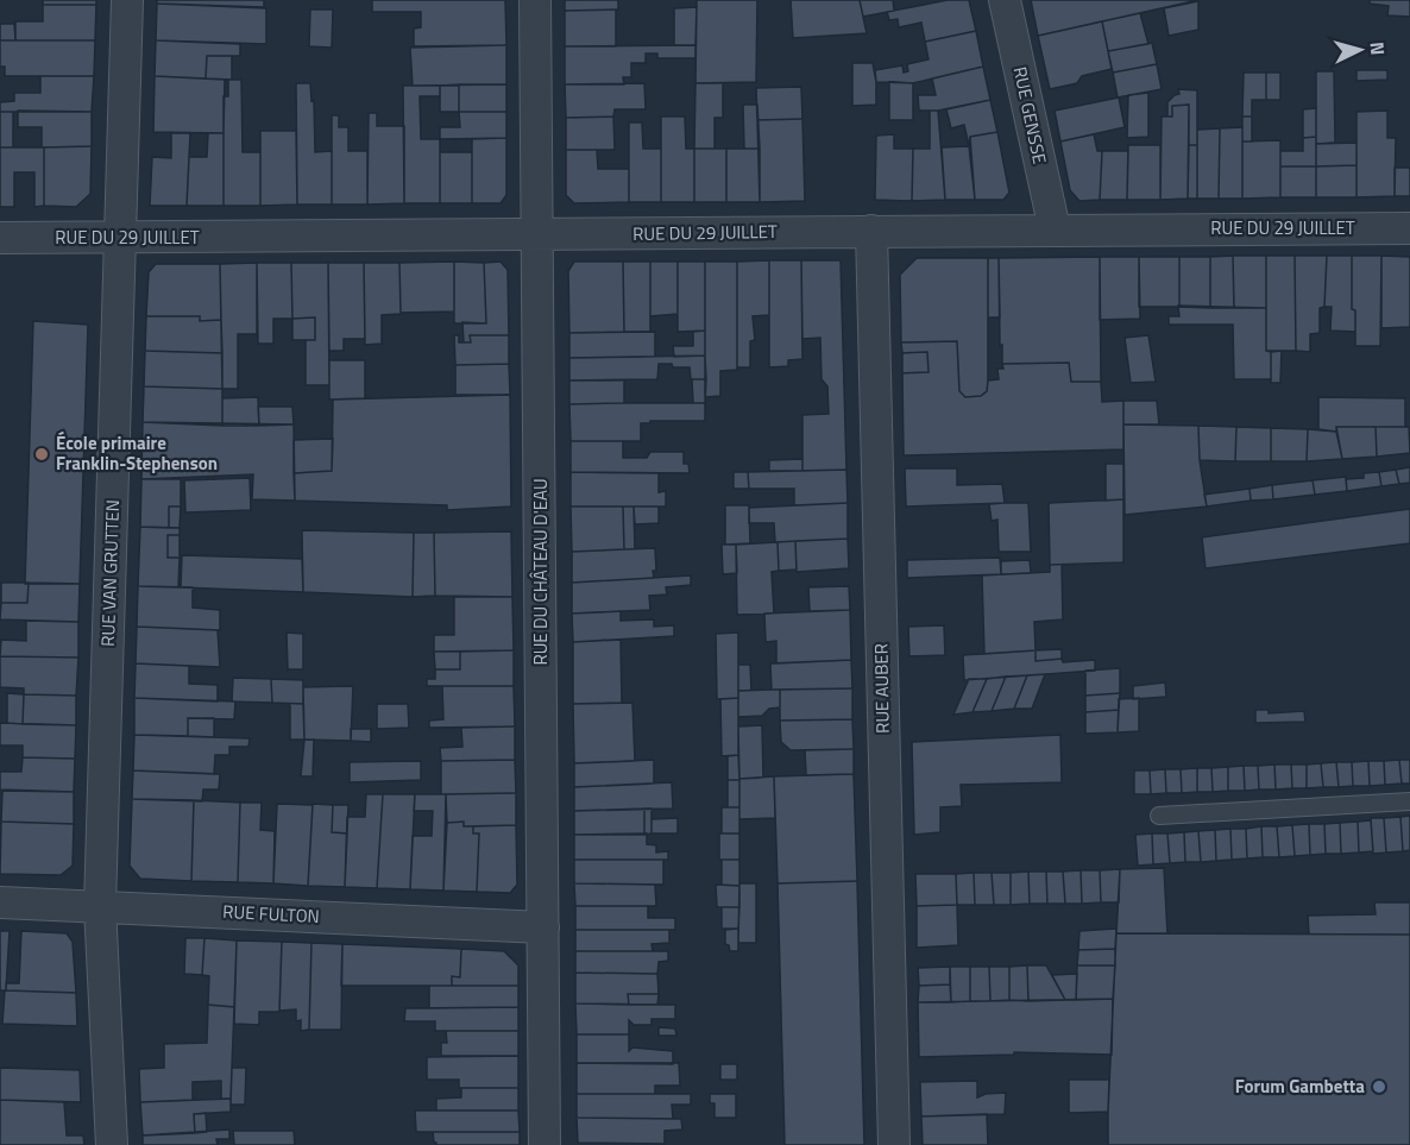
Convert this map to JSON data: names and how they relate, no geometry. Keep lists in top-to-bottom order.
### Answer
{
  "streets": {
    "street": [
      "RUE GENSSE",
      "RUE DU 29 JUILLET",
      "RUE DU CHÂTEAU D'EAU",
      "RUE VAN GRUTTEN",
      "RUE AUBER",
      "RUE FULTON"
    ]
  },
  "crossings": [
    ["RUE GENSSE", "RUE DU 29 JUILLET"],
    ["RUE DU 29 JUILLET", "RUE DU CHÂTEAU D'EAU"],
    ["RUE DU 29 JUILLET", "RUE VAN GRUTTEN"],
    ["RUE DU 29 JUILLET", "RUE AUBER"],
    ["RUE DU CHÂTEAU D'EAU", "RUE FULTON"],
    ["RUE VAN GRUTTEN", "RUE FULTON"]
  ],
  "places": ["École primaire Franklin-Stephenson", "Forum Gambetta"],
  "north": "right"
}
